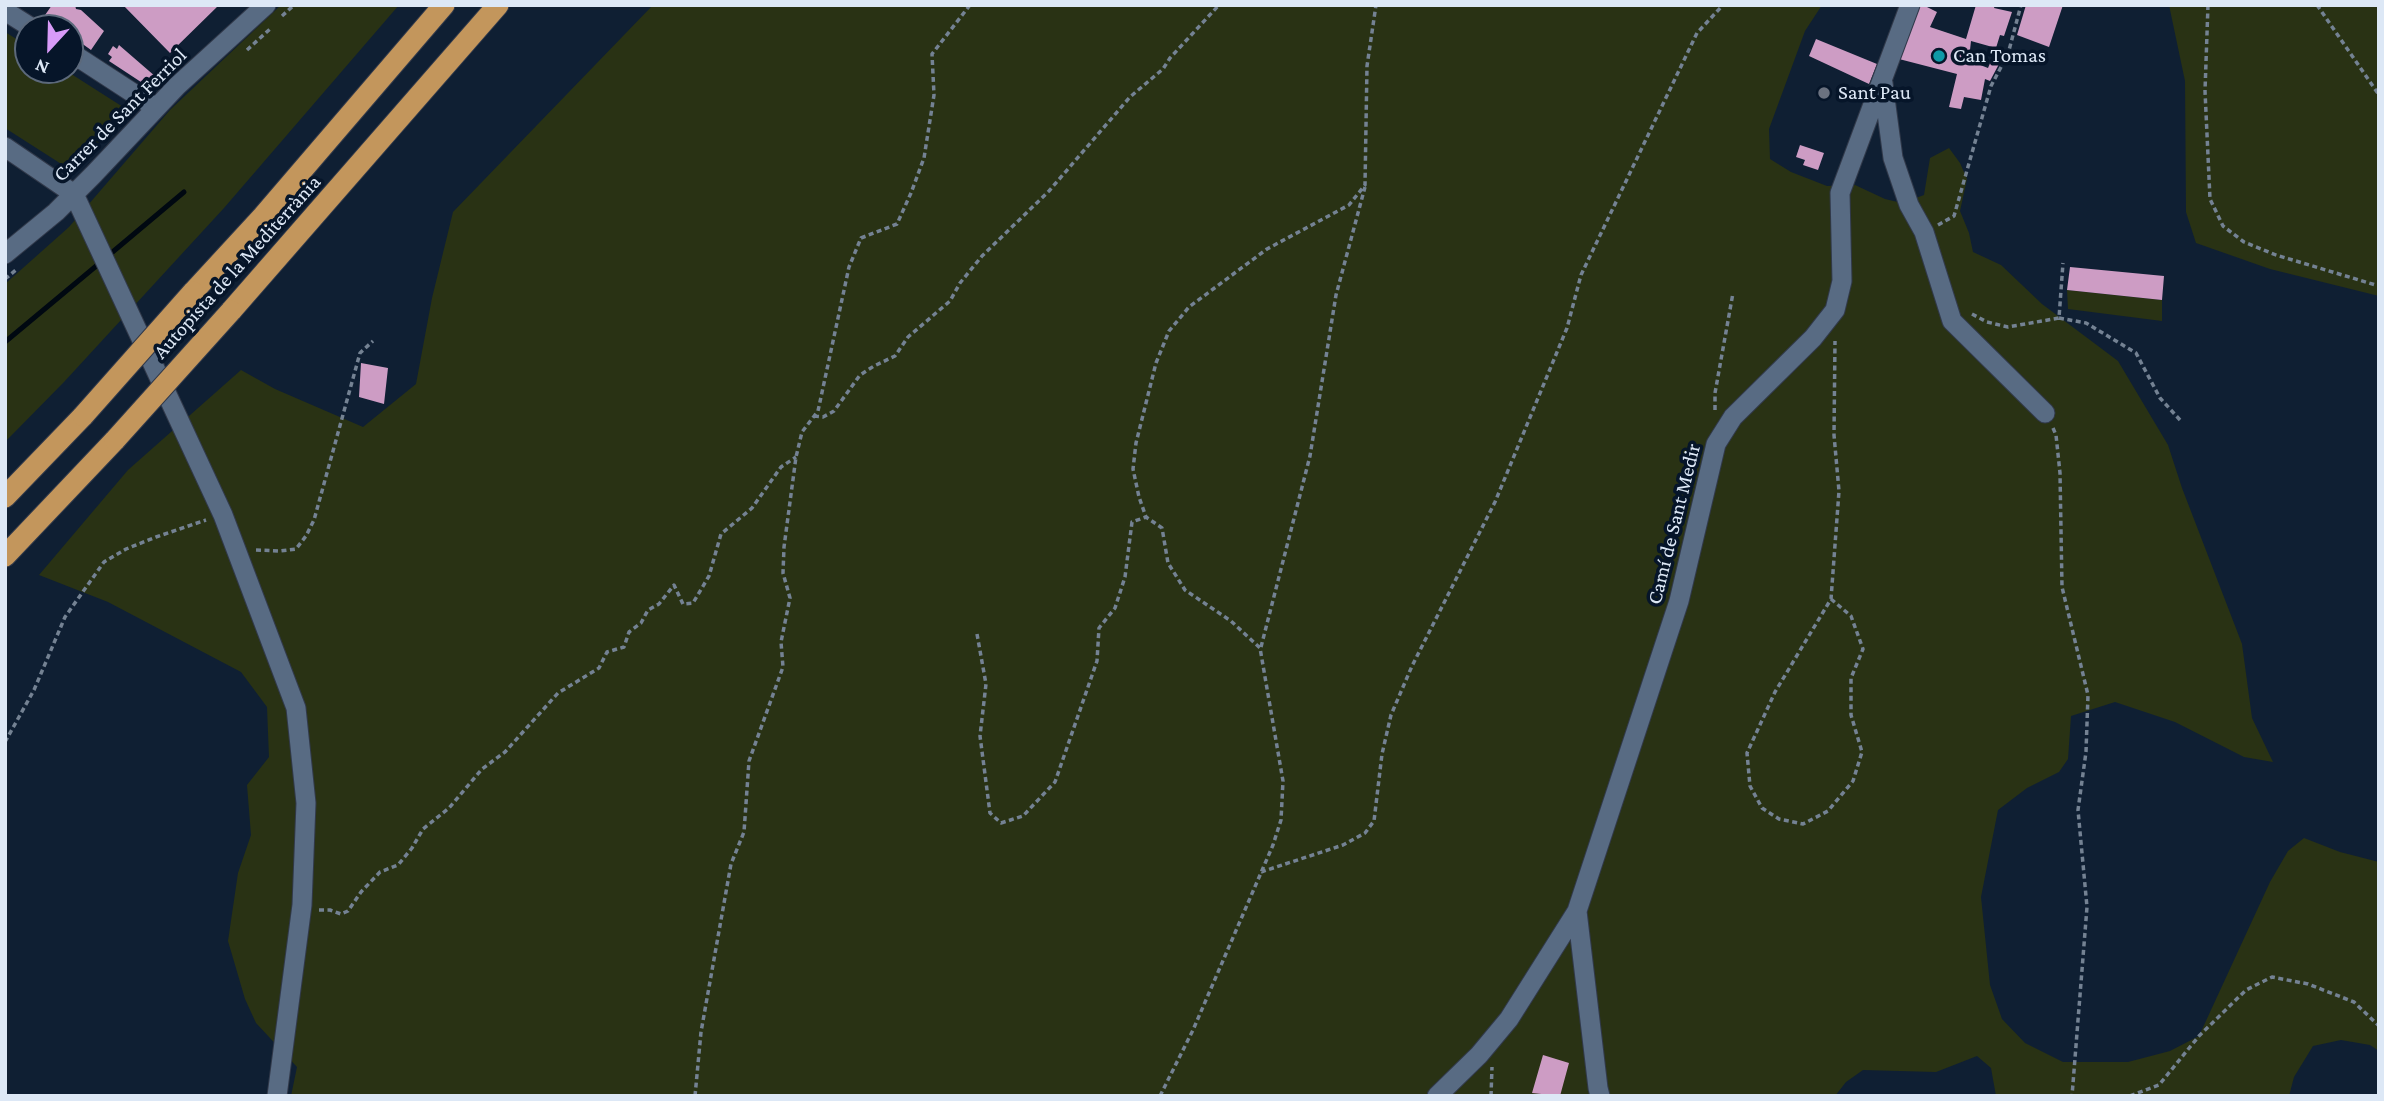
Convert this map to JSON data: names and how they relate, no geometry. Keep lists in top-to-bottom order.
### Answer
{
  "streets": {
    "highway": ["Autopista de la Mediterrània"],
    "street": ["Carrer de Sant Ferriol", "Camí de Sant Medir"]
  },
  "places": ["Can Tomas", "Sant Pau"],
  "north": "bottom"
}
